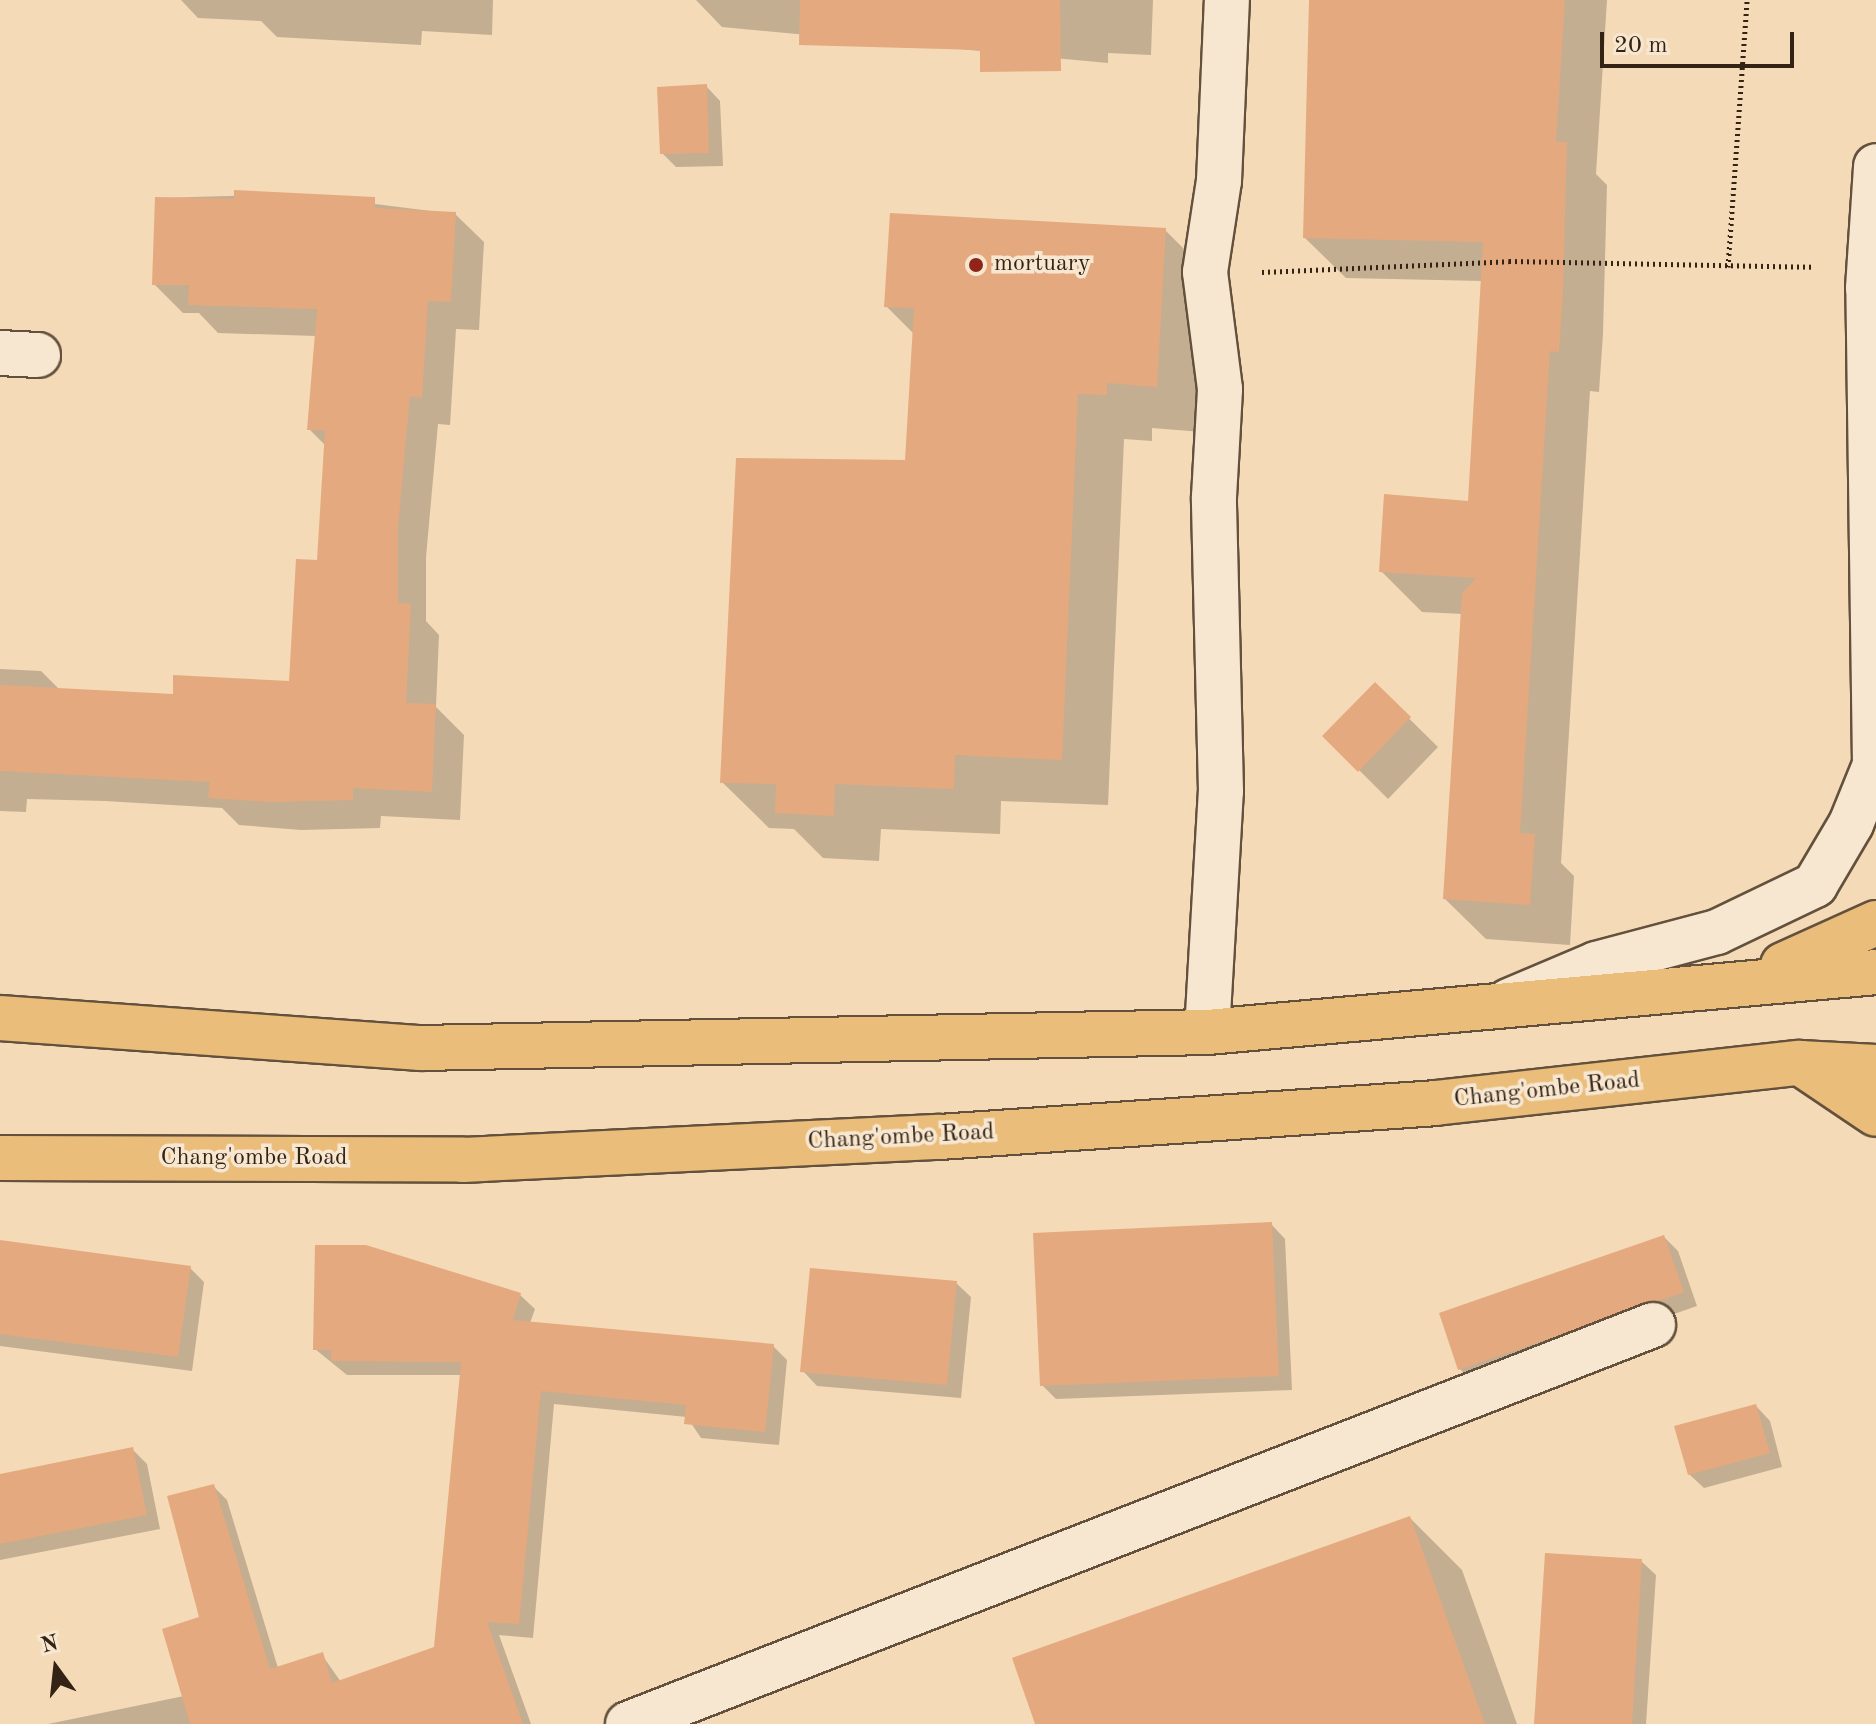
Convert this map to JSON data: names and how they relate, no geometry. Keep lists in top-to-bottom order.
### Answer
{
  "streets": {
    "main road": ["Chang'ombe Road"]
  },
  "places": ["mortuary"],
  "scale_bar": "20 m",
  "north": "top"
}
